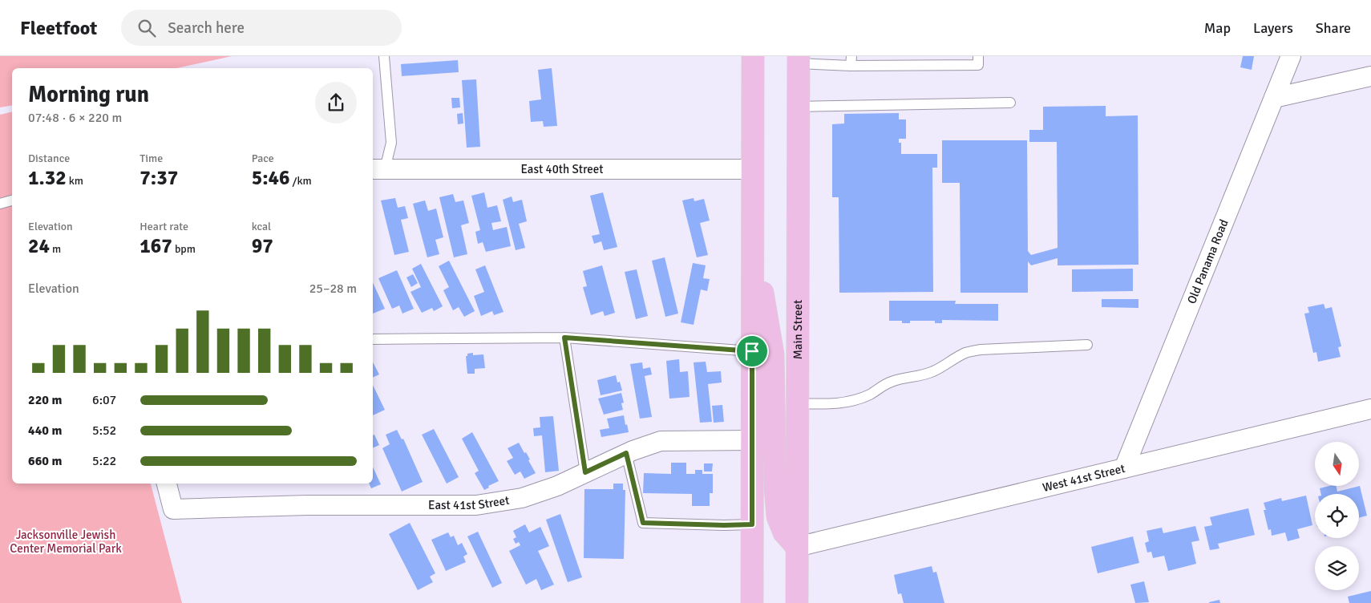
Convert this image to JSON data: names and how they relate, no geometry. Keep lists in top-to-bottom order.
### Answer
{
  "streets": {
    "main road": ["Main Street"],
    "street": [
      "East 40th Street",
      "Old Panama Road",
      "West 41st Street",
      "East 41st Street"
    ]
  },
  "crossings": [
    ["Old Panama Road", "West 41st Street"],
    ["Main Street", "West 41st Street"]
  ],
  "parks": ["Jacksonville Jewish Center Memorial Park"],
  "north": "bottom",
  "page": {
    "header": "Fleetfoot",
    "search": "Search here",
    "nav": ["Map", "Layers", "Share"],
    "heading": ["Morning run", "07:48 · 6 × 220 m"],
    "stats": [
      ["Distance", "1.32 km"],
      ["Time", "7:37"],
      ["Pace", "5:46 /km"],
      ["Elevation", "24 m"],
      ["Heart rate", "167 bpm"],
      ["kcal", "97"]
    ],
    "chart": ["Elevation", "25–28 m"],
    "list": [
      {
        "name": "220 m",
        "note": "6:07"
      },
      {
        "name": "440 m",
        "note": "5:52"
      },
      {
        "name": "660 m",
        "note": "5:22"
      }
    ]
  }
}
